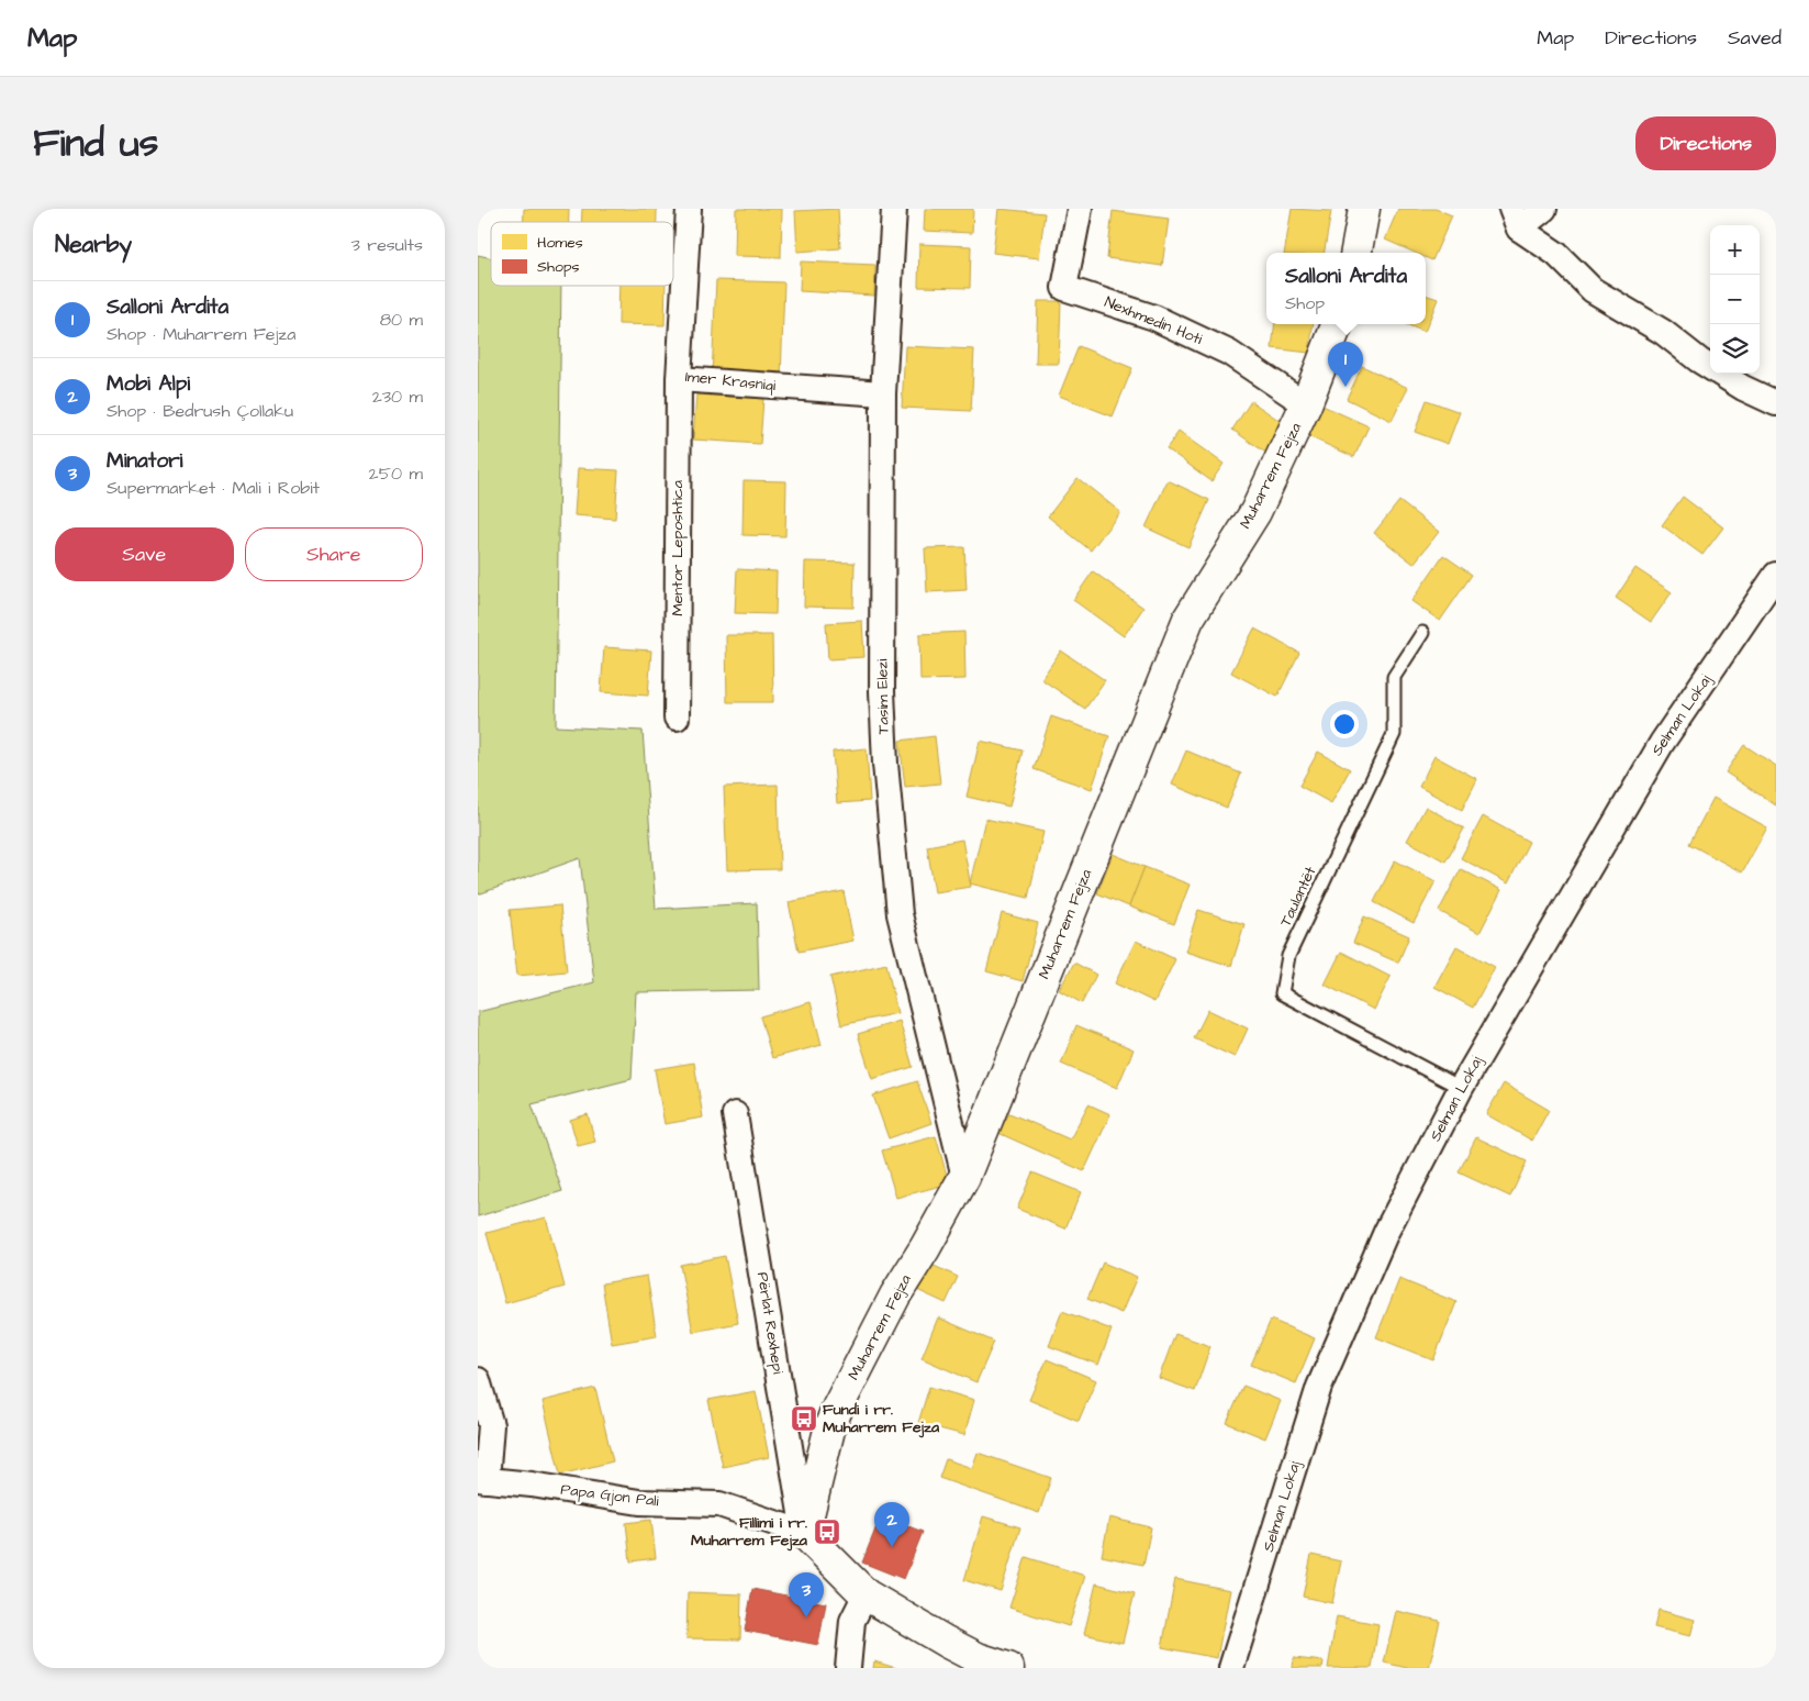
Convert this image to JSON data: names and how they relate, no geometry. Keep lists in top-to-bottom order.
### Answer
{
  "streets": {
    "street": [
      "Nexhmedin Hoti",
      "Imer Krasniqi",
      "Muharrem Fejza",
      "Mentor Leposhtica",
      "Tasim Elezi",
      "Selman Lokaj",
      "Përlat Rexhepi",
      "Papa Gjon Pali"
    ],
    "lane": ["Taulantët"]
  },
  "crossings": [
    ["Nexhmedin Hoti", "Muharrem Fejza"],
    ["Imer Krasniqi", "Mentor Leposhtica"],
    ["Imer Krasniqi", "Tasim Elezi"],
    ["Muharrem Fejza", "Tasim Elezi"],
    ["Muharrem Fejza", "Përlat Rexhepi"],
    ["Muharrem Fejza", "Papa Gjon Pali"],
    ["Selman Lokaj", "Taulantët"],
    ["Përlat Rexhepi", "Papa Gjon Pali"]
  ],
  "places": {
    "bus stop": ["Fundi i rr. Muharrem Fejza", "Fillimi i rr. Muharrem Fejza"]
  },
  "legend": ["Homes", "Shops"],
  "page": {
    "header": "Map",
    "nav": ["Map", "Directions", "Saved"],
    "title": "Find us",
    "buttons": [
      "Directions",
      ["Save", "Share"]
    ],
    "heading": ["Nearby", "3 results"],
    "map_buttons": ["+", "−"],
    "popup": ["Salloni Ardita", "Shop"],
    "list": [
      {
        "mark": "1",
        "name": "Salloni Ardita",
        "note": "Shop · Muharrem Fejza",
        "value": "80 m"
      },
      {
        "mark": "2",
        "name": "Mobi Alpi",
        "note": "Shop · Bedrush Çollaku",
        "value": "230 m"
      },
      {
        "mark": "3",
        "name": "Minatori",
        "note": "Supermarket · Mali i Robit",
        "value": "250 m"
      }
    ],
    "pins": ["1", "2", "3"]
  }
}
